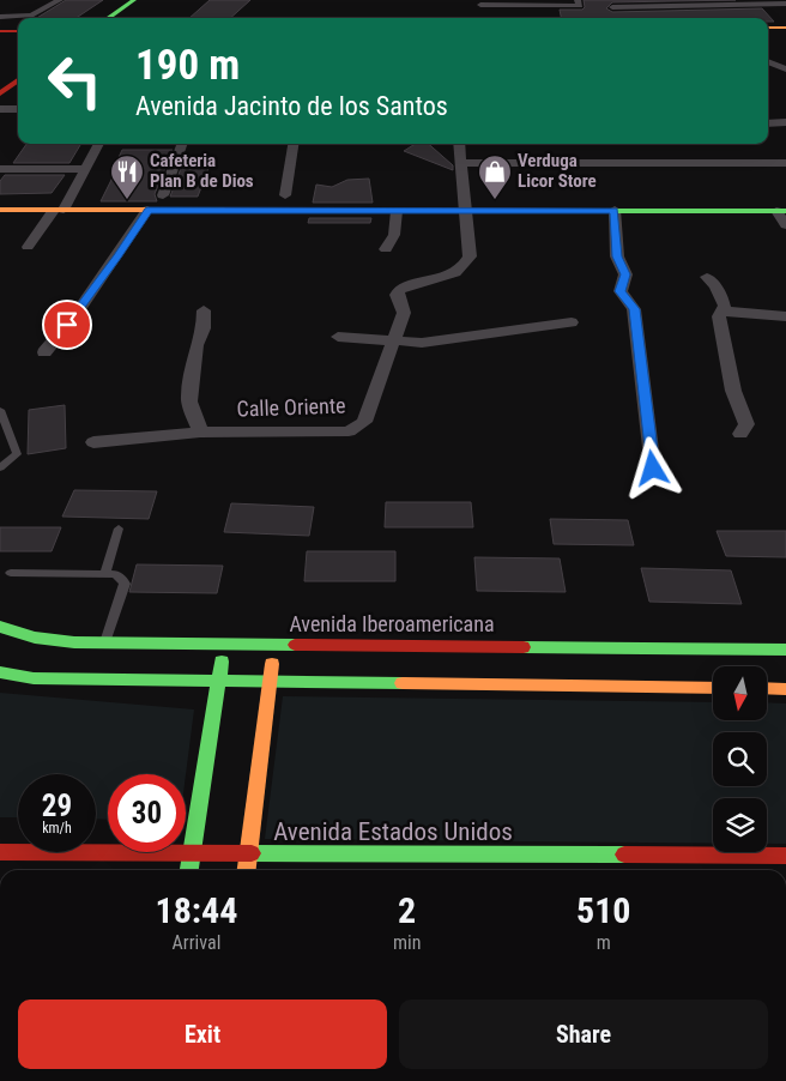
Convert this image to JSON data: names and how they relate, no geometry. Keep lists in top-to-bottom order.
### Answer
{
  "streets": {
    "street": ["Calle Oriente", "Avenida Iberoamericana", "Avenida Estados Unidos"]
  },
  "places": {
    "restaurant": ["Cafeteria Plan B de Dios"],
    "shop": ["Verduga Licor Store"]
  },
  "north": "bottom",
  "page": {
    "turn": ["190 m", "Avenida Jacinto de los Santos"],
    "speed": "29 km/h",
    "limit": "30",
    "eta": [
      "18:44",
      "Arrival",
      "2",
      "min",
      "510",
      "m"
    ],
    "buttons": ["Exit", "Share"]
  }
}
